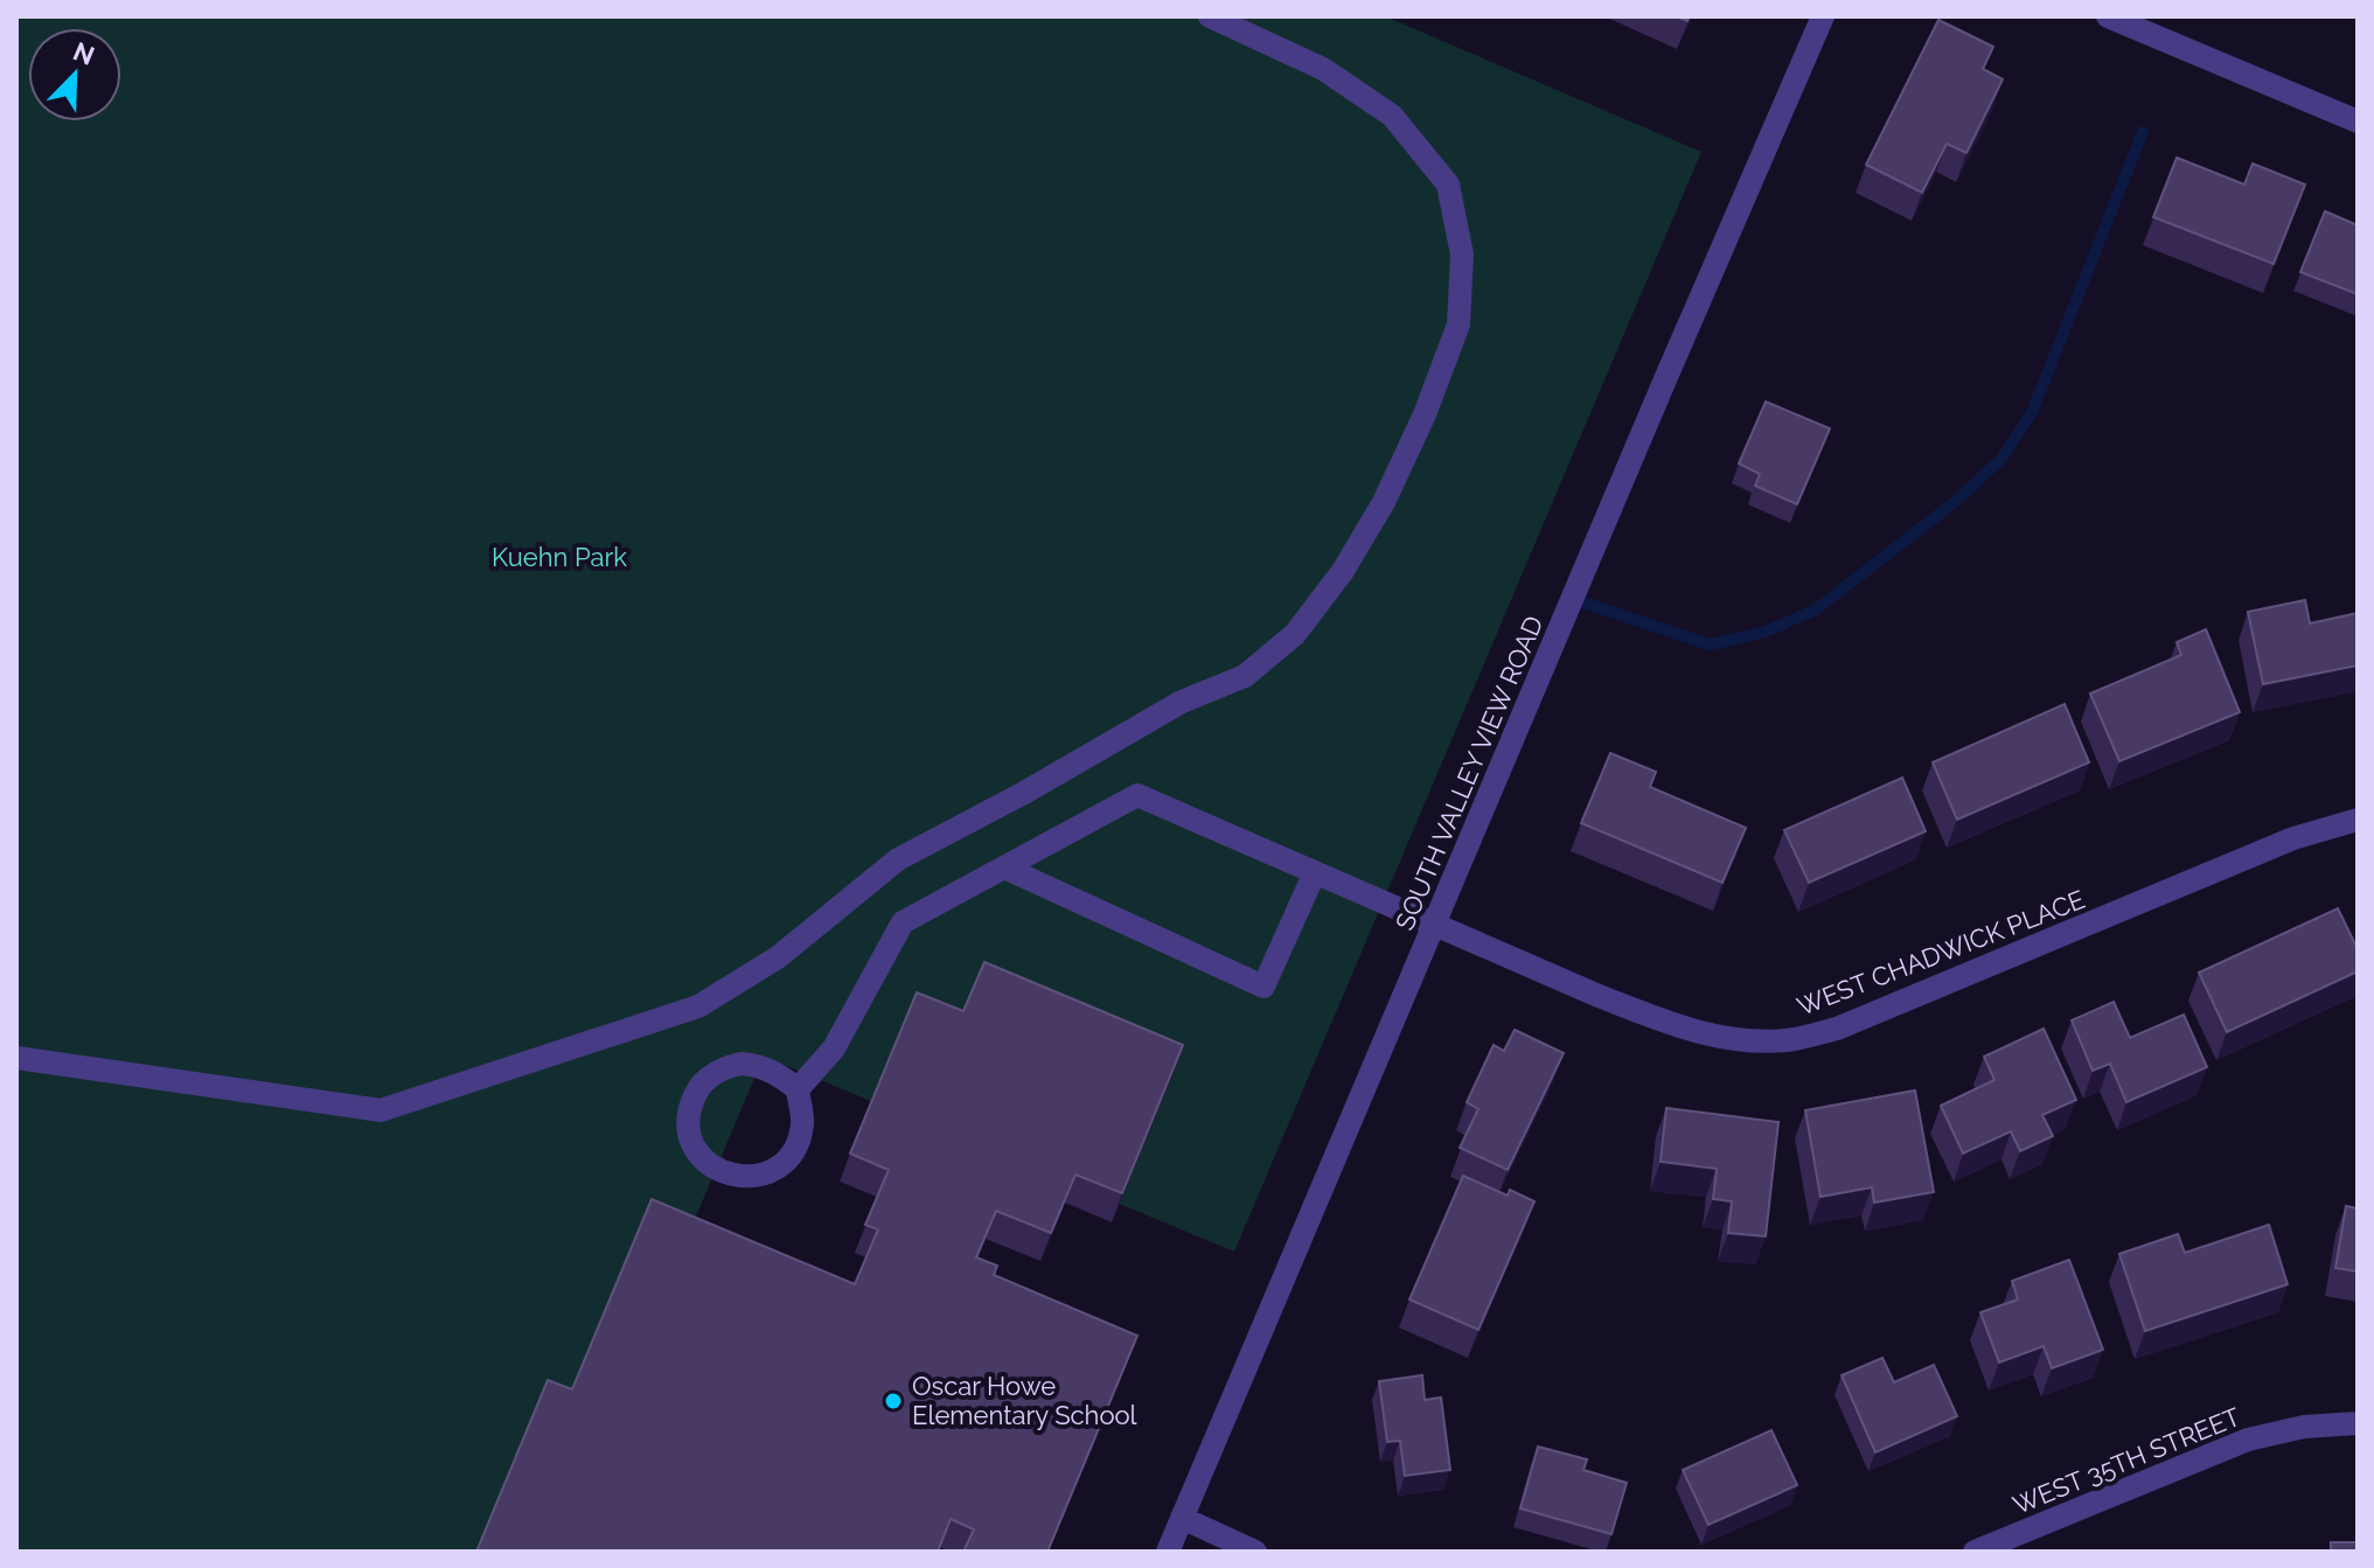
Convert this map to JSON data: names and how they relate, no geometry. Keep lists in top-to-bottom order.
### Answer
{
  "streets": {
    "street": ["SOUTH VALLEY VIEW ROAD", "WEST CHADWICK PLACE", "WEST 35TH STREET"]
  },
  "crossings": [
    ["SOUTH VALLEY VIEW ROAD", "WEST CHADWICK PLACE"]
  ],
  "parks": ["Kuehn Park"],
  "places": ["Oscar Howe Elementary School"],
  "north": "top right"
}
